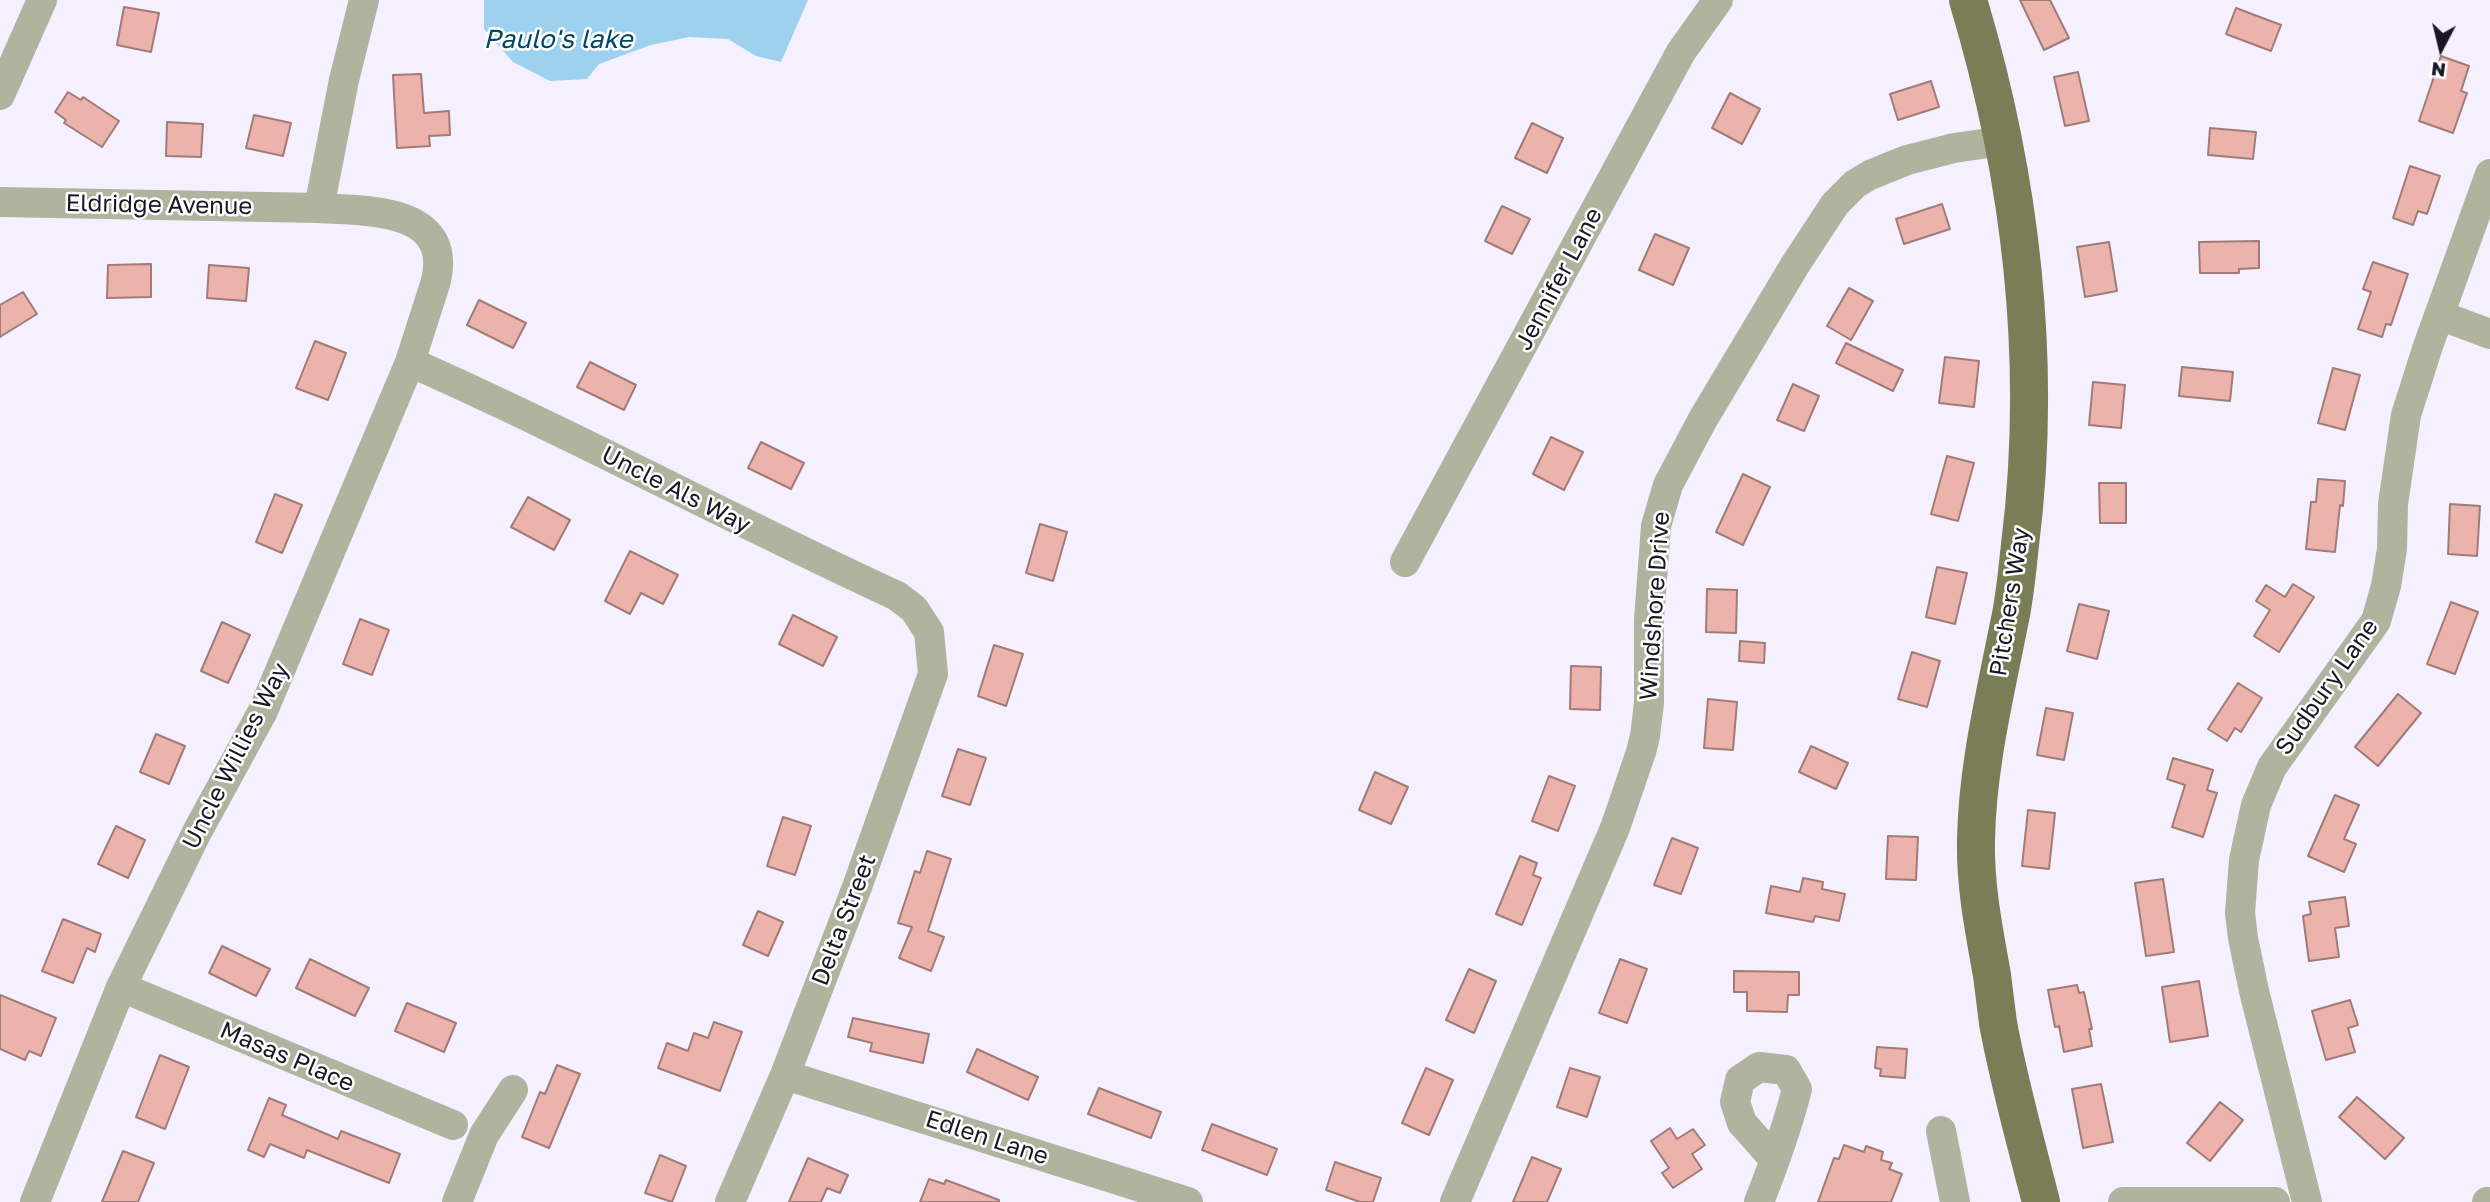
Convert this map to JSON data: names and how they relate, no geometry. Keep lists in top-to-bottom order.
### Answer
{
  "streets": {
    "main road": ["Pitchers Way"],
    "street": [
      "Eldridge Avenue",
      "Jennifer Lane",
      "Uncle Als Way",
      "Windshore Drive",
      "Sudbury Lane",
      "Uncle Willies Way",
      "Delta Street",
      "Masas Place",
      "Edlen Lane"
    ]
  },
  "crossings": [
    ["Eldridge Avenue", "Uncle Willies Way"],
    ["Uncle Als Way", "Uncle Willies Way"],
    ["Uncle Als Way", "Delta Street"],
    ["Pitchers Way", "Windshore Drive"],
    ["Uncle Willies Way", "Masas Place"],
    ["Delta Street", "Edlen Lane"]
  ],
  "water": ["Paulo's lake"],
  "north": "bottom"
}
